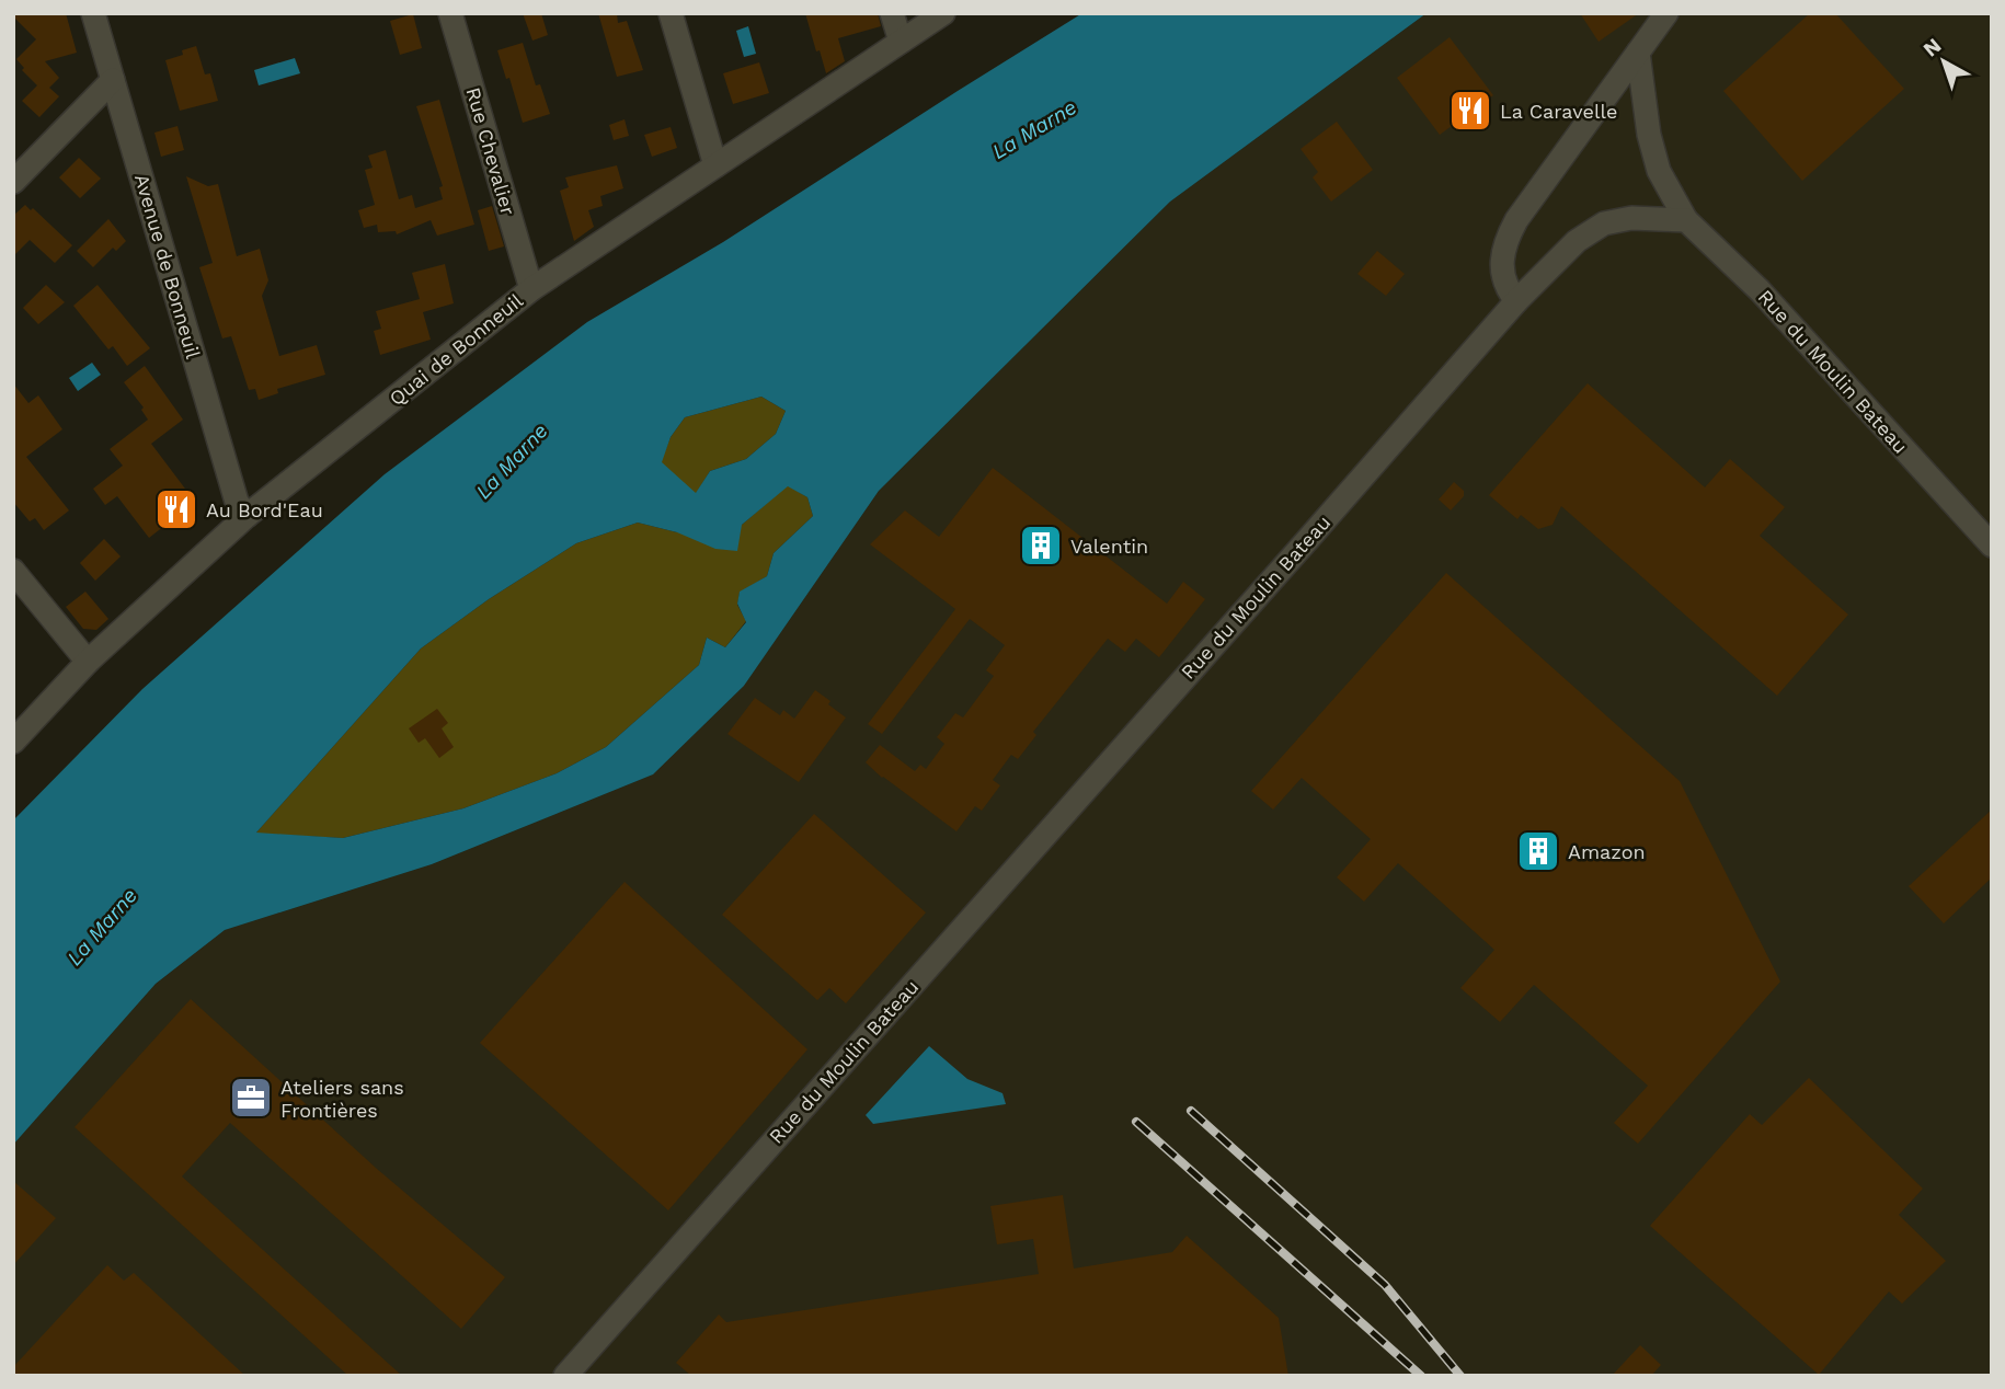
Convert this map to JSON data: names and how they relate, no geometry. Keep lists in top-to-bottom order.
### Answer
{
  "streets": {
    "street": [
      "Rue Chevalier",
      "Avenue de Bonneuil",
      "Quai de Bonneuil",
      "Rue du Moulin Bateau"
    ]
  },
  "crossings": [
    ["Rue Chevalier", "Quai de Bonneuil"],
    ["Avenue de Bonneuil", "Quai de Bonneuil"]
  ],
  "water": ["La Marne"],
  "places": {
    "restaurant": ["La Caravelle", "Au Bord'Eau"],
    "building": ["Valentin", "Amazon"],
    "office": ["Ateliers sans Frontières"]
  },
  "north": "top left"
}
